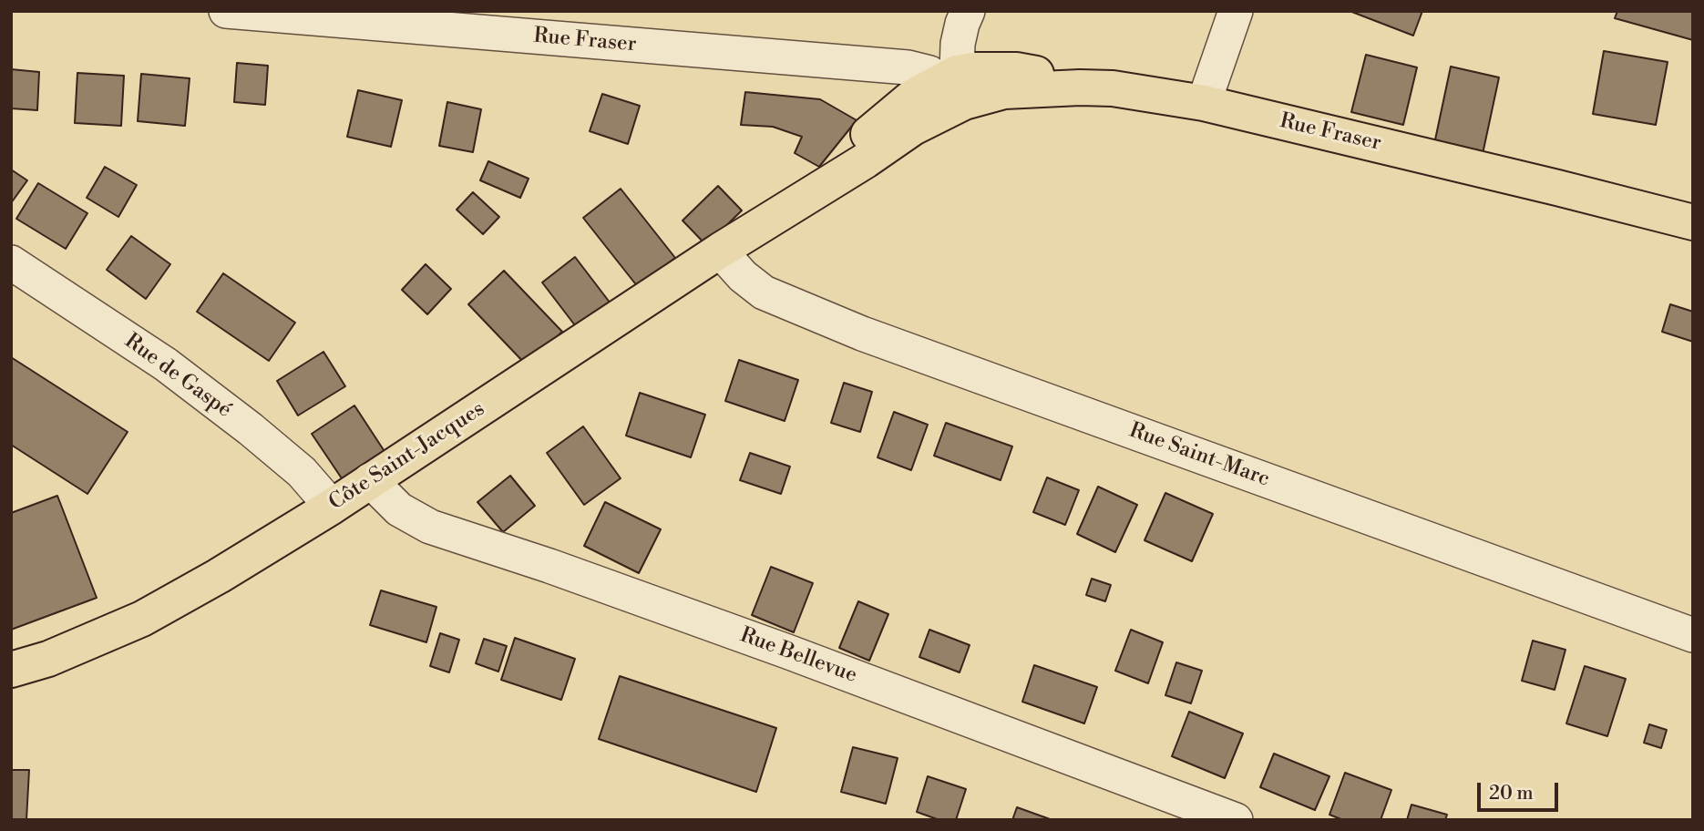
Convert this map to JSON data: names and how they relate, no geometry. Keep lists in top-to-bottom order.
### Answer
{
  "streets": {
    "main road": ["Rue Fraser", "Côte Saint-Jacques"],
    "street": ["Rue de Gaspé", "Rue Saint-Marc", "Rue Bellevue"]
  },
  "crossings": [
    ["Rue Fraser", "Côte Saint-Jacques"],
    ["Rue de Gaspé", "Côte Saint-Jacques"],
    ["Rue Saint-Marc", "Côte Saint-Jacques"],
    ["Côte Saint-Jacques", "Rue Bellevue"]
  ],
  "scale_bar": "20 m"
}
